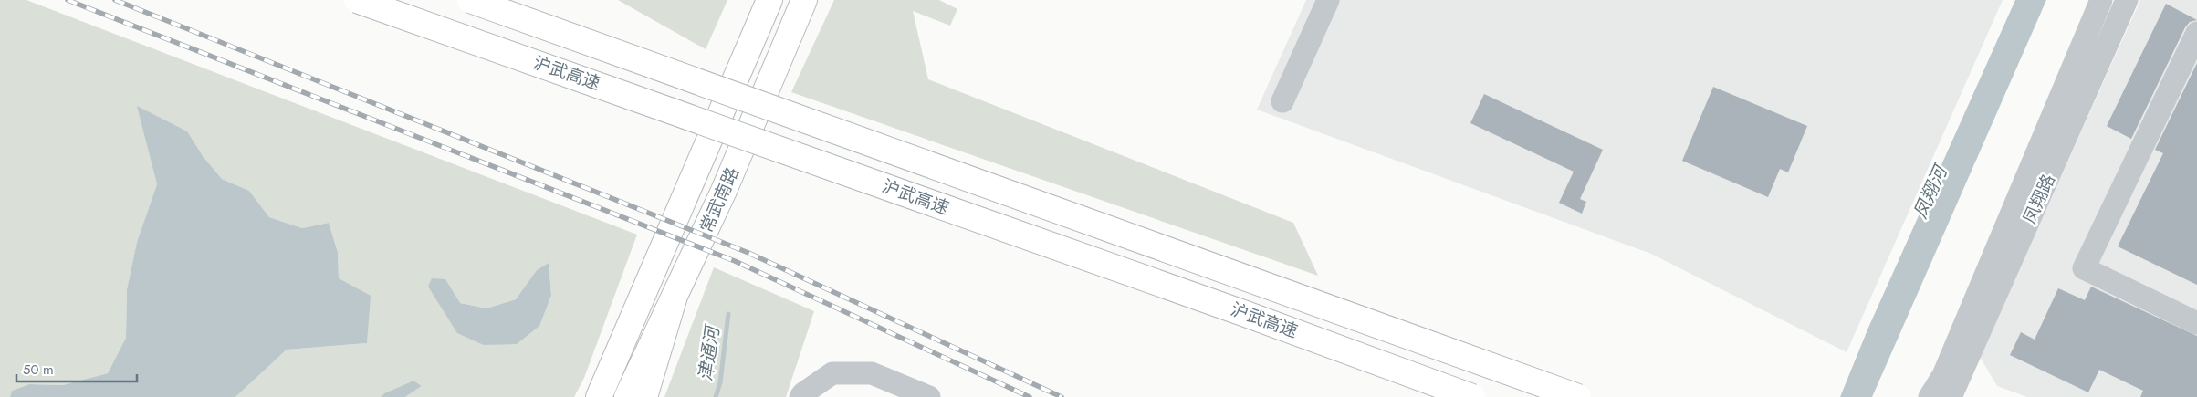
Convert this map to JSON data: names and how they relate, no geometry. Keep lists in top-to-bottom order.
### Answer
{
  "streets": {
    "main road": ["沪武高速", "常武南路"],
    "street": ["凤翔路"]
  },
  "water": ["凤翔河", "津通河"],
  "scale_bar": "50 m"
}
